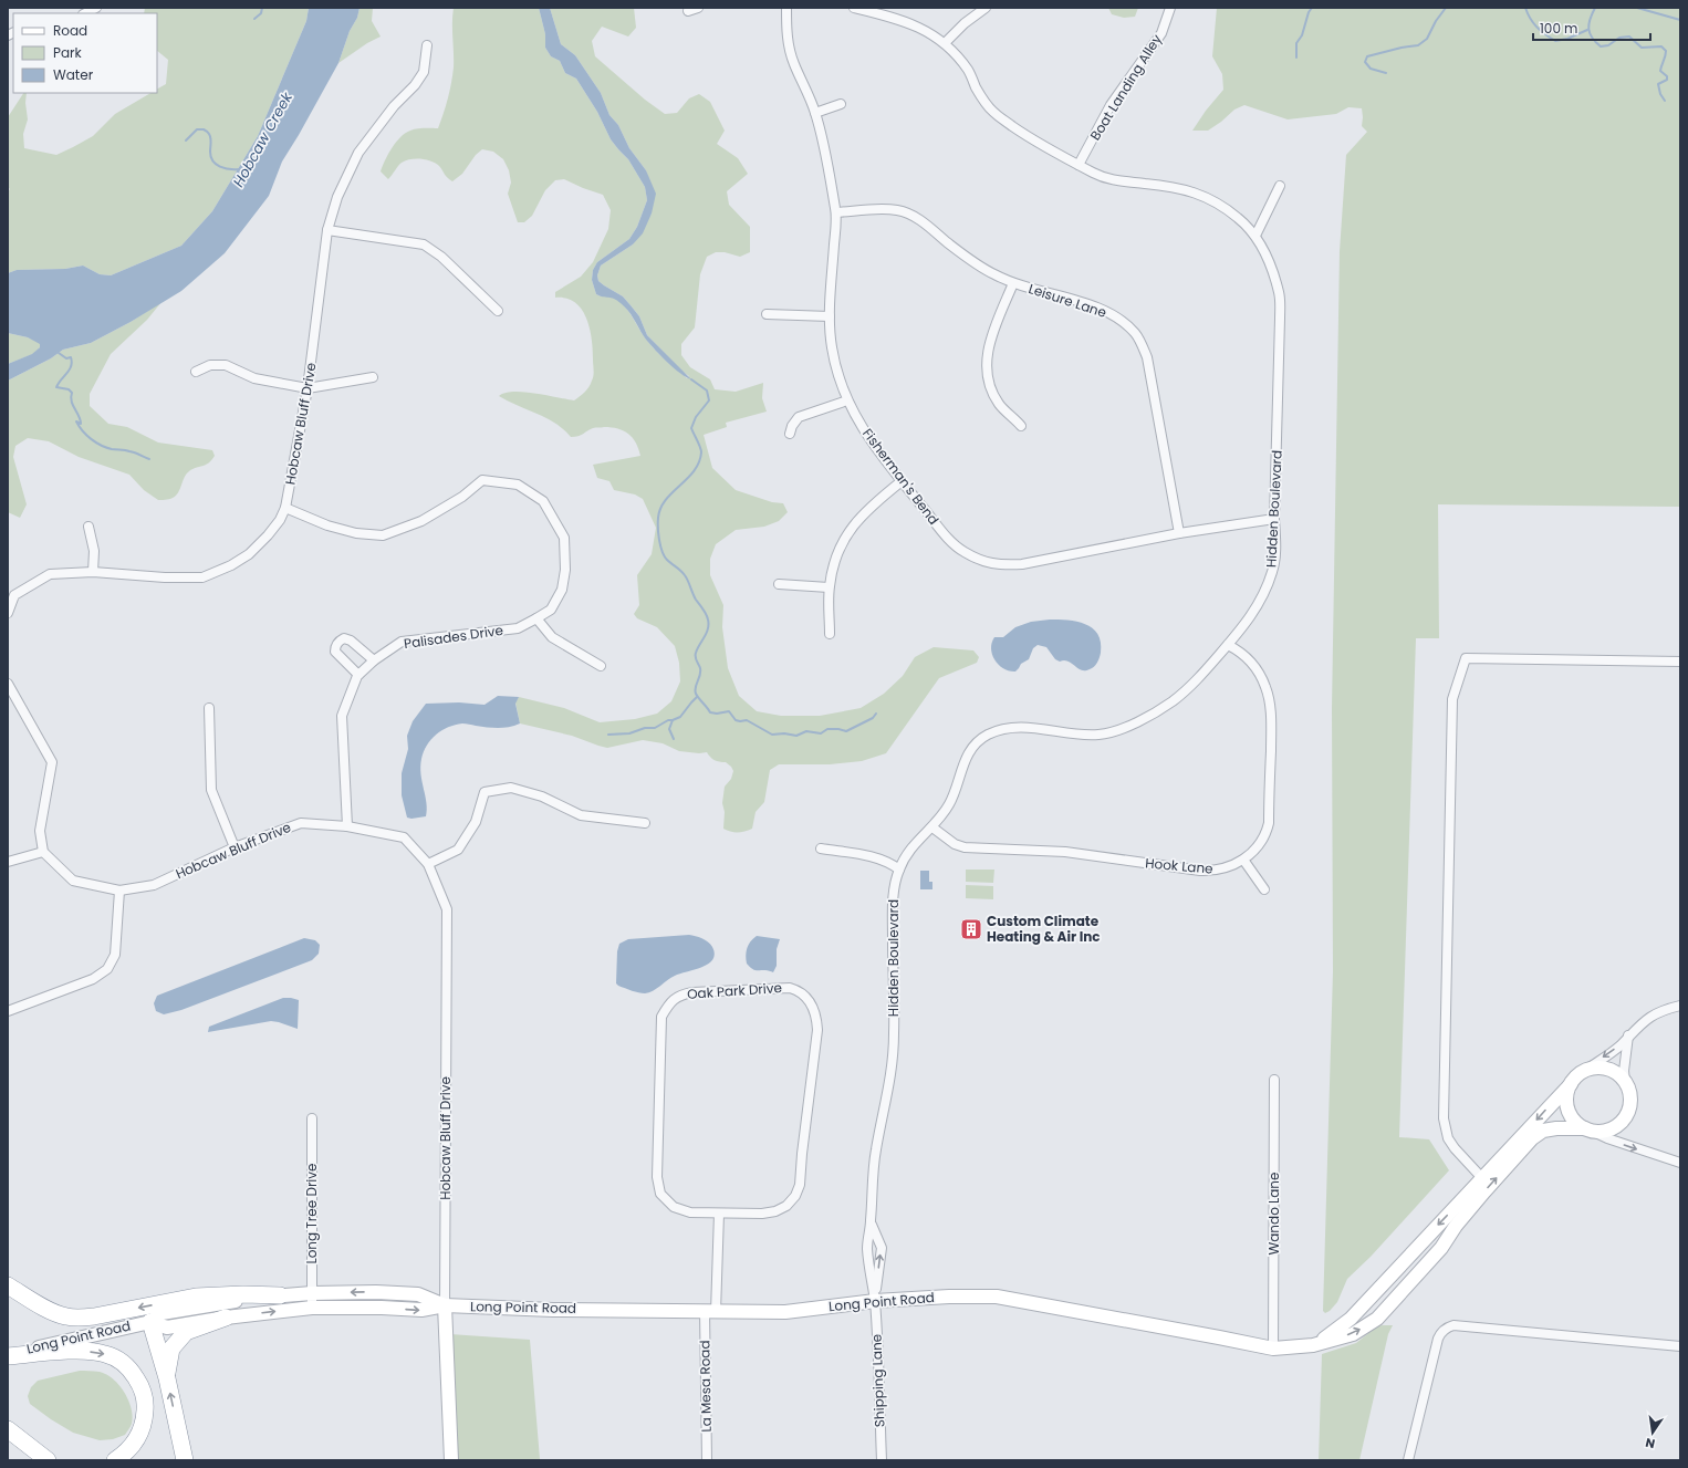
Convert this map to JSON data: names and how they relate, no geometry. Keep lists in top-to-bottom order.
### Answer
{
  "streets": {
    "main road": ["Long Point Road"],
    "street": [
      "Boat Landing Alley",
      "Leisure Lane",
      "Hobcaw Bluff Drive",
      "Fisherman's Bend",
      "Hidden Boulevard",
      "Palisades Drive",
      "Hook Lane",
      "Oak Park Drive",
      "Long Tree Drive",
      "Wando Lane",
      "Shipping Lane",
      "La Mesa Road"
    ]
  },
  "crossings": [
    ["Boat Landing Alley", "Hidden Boulevard"],
    ["Leisure Lane", "Fisherman's Bend"],
    ["Hobcaw Bluff Drive", "Palisades Drive"],
    ["Hobcaw Bluff Drive", "Long Point Road"],
    ["Fisherman's Bend", "Hidden Boulevard"],
    ["Hidden Boulevard", "Hook Lane"],
    ["Hidden Boulevard", "Long Point Road"],
    ["Hidden Boulevard", "Shipping Lane"],
    ["Oak Park Drive", "La Mesa Road"],
    ["Long Tree Drive", "Long Point Road"],
    ["Wando Lane", "Long Point Road"],
    ["Long Point Road", "Shipping Lane"],
    ["Long Point Road", "La Mesa Road"]
  ],
  "water": ["Hobcaw Creek"],
  "places": {
    "building": ["Custom Climate Heating & Air Inc"]
  },
  "legend": ["Road", "Park", "Water"],
  "scale_bar": "100 m",
  "north": "bottom"
}
